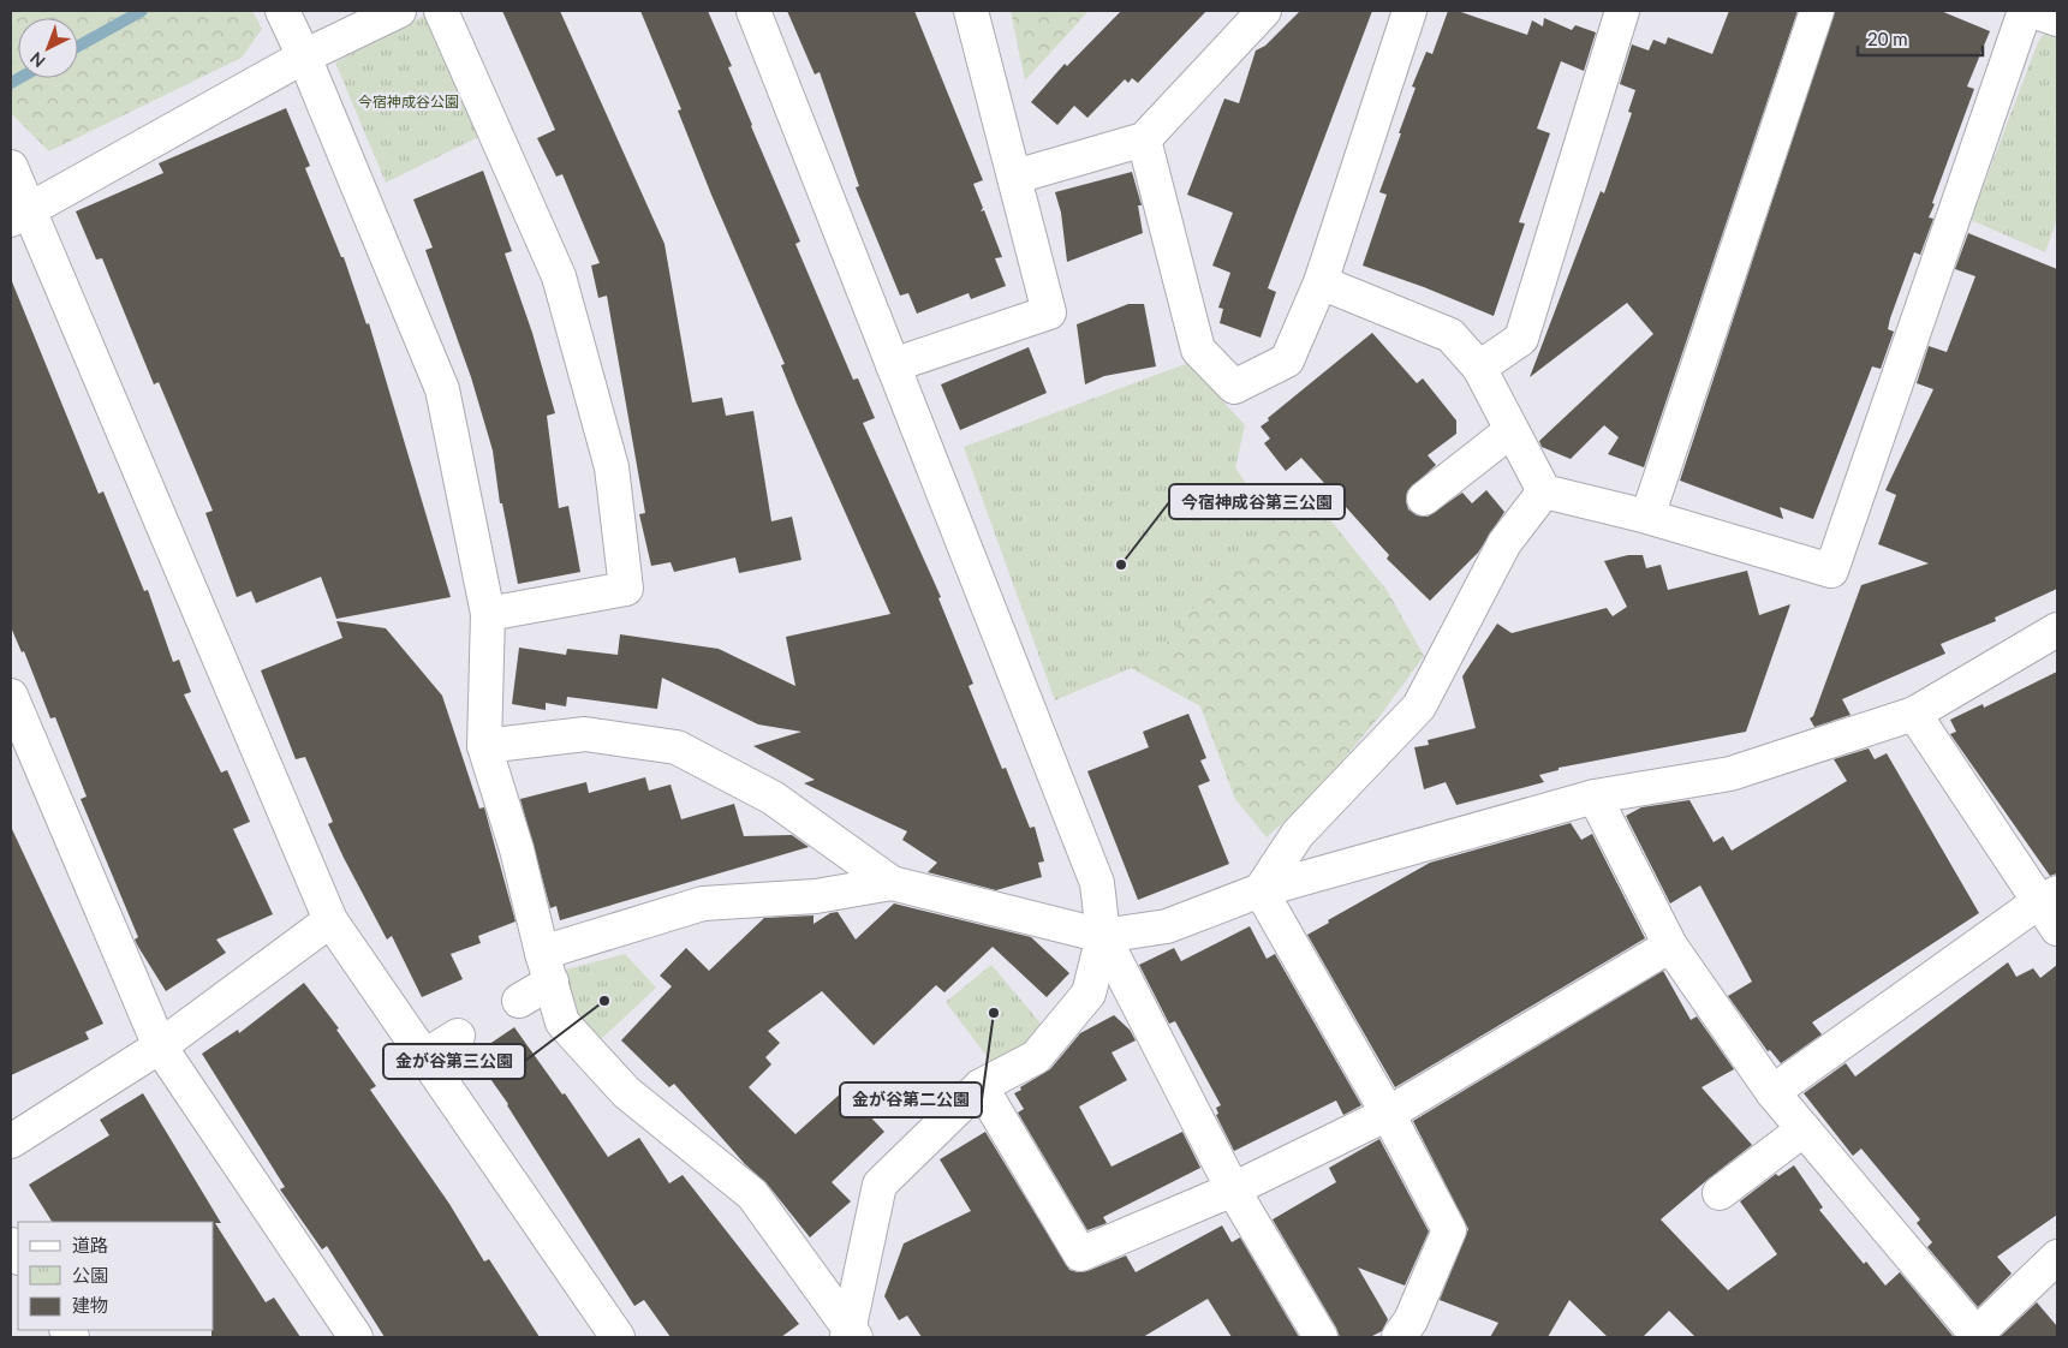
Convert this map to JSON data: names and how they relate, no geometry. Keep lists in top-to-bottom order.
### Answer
{
  "parks": ["今宿神成谷公園"],
  "places": ["今宿神成谷第三公園", "金が谷第三公園", "金が谷第二公園"],
  "legend": ["道路", "公園", "建物"],
  "scale_bar": "20 m",
  "north": "bottom left"
}
